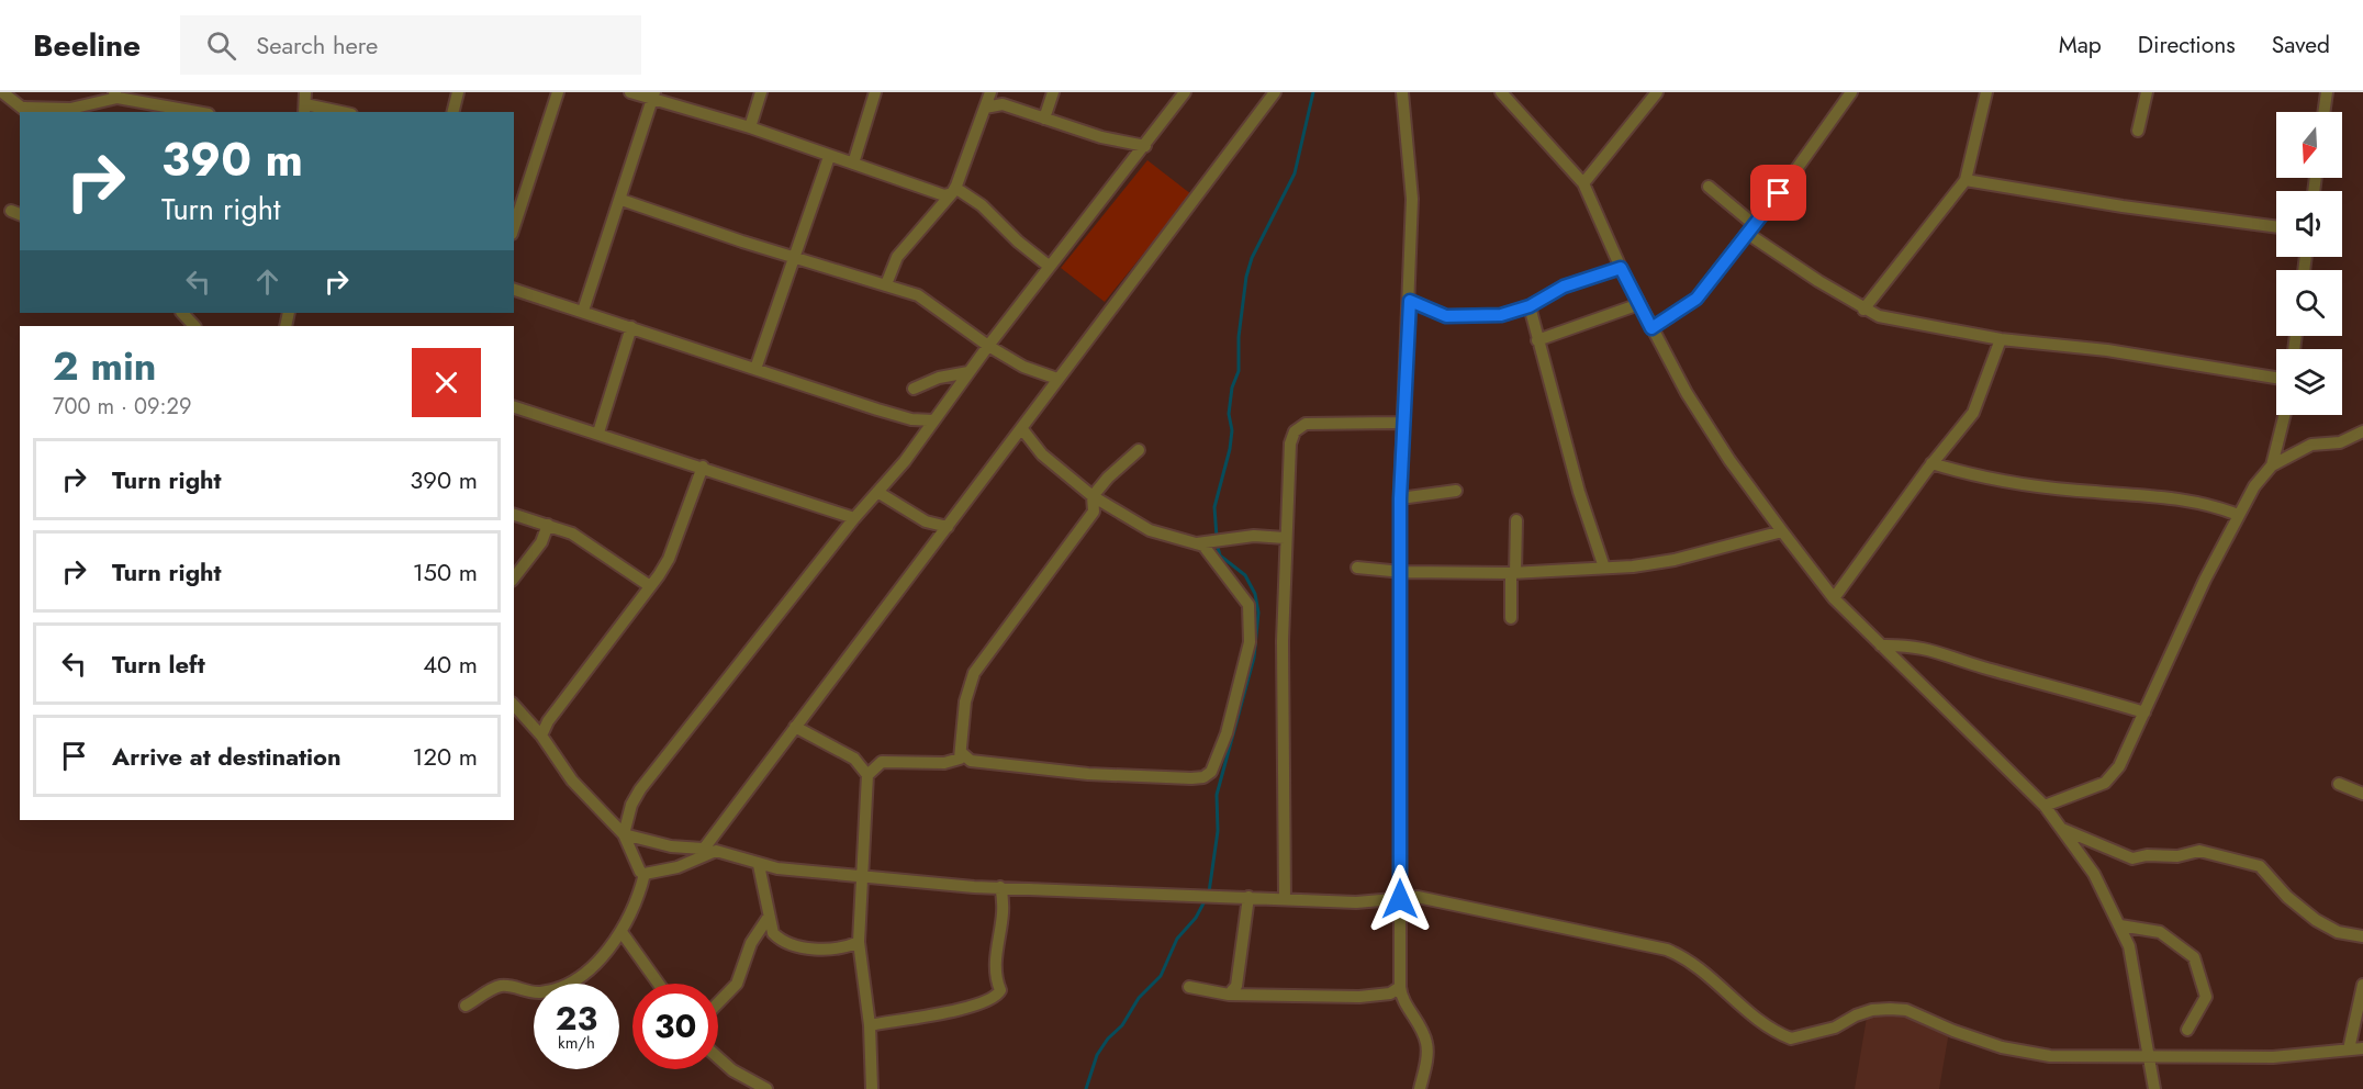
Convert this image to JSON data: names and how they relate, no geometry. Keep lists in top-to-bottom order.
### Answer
{
  "north": "bottom",
  "page": {
    "header": "Beeline",
    "search": "Search here",
    "nav": ["Map", "Directions", "Saved"],
    "turn": ["390 m", "Turn right"],
    "heading": ["2 min", "700 m · 09:29"],
    "list": [
      {
        "name": "Turn right",
        "value": "390 m"
      },
      {
        "name": "Turn right",
        "value": "150 m"
      },
      {
        "name": "Turn left",
        "value": "40 m"
      },
      {
        "name": "Arrive at destination",
        "value": "120 m"
      }
    ],
    "speed": "23 km/h",
    "limit": "30"
  }
}
